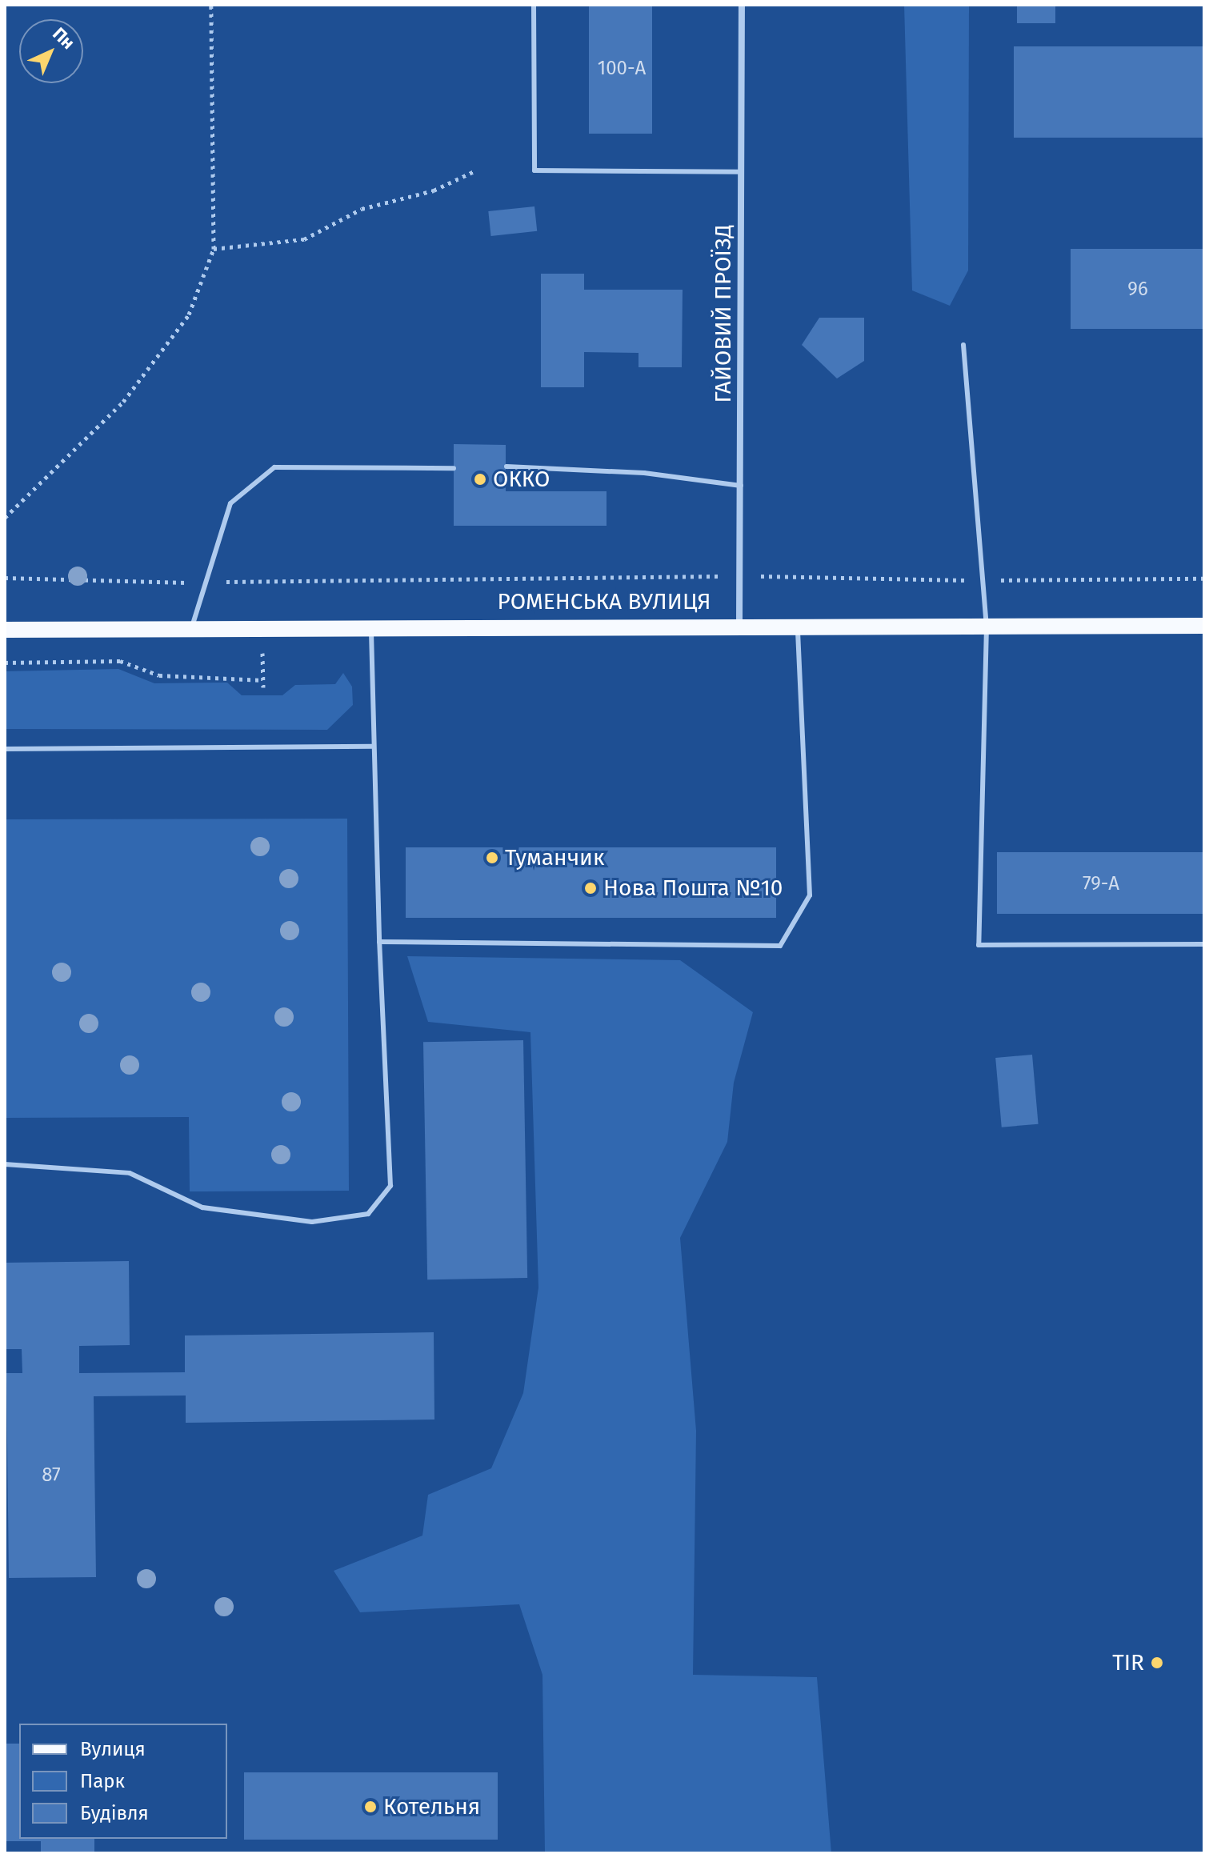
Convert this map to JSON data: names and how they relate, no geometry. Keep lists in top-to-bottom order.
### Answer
{
  "streets": {
    "main road": ["РОМЕНСЬКА ВУЛИЦЯ"],
    "street": ["ГАЙОВИЙ ПРОЇЗД"]
  },
  "crossings": [
    ["ГАЙОВИЙ ПРОЇЗД", "РОМЕНСЬКА ВУЛИЦЯ"]
  ],
  "places": [
    "ОККО",
    "Туманчик",
    "Нова Пошта №10",
    "TIR",
    "Котельня"
  ],
  "house_numbers": [
    "100-А",
    "96",
    "79-А",
    "87"
  ],
  "legend": ["Вулиця", "Парк", "Будівля"],
  "north": "top right"
}
